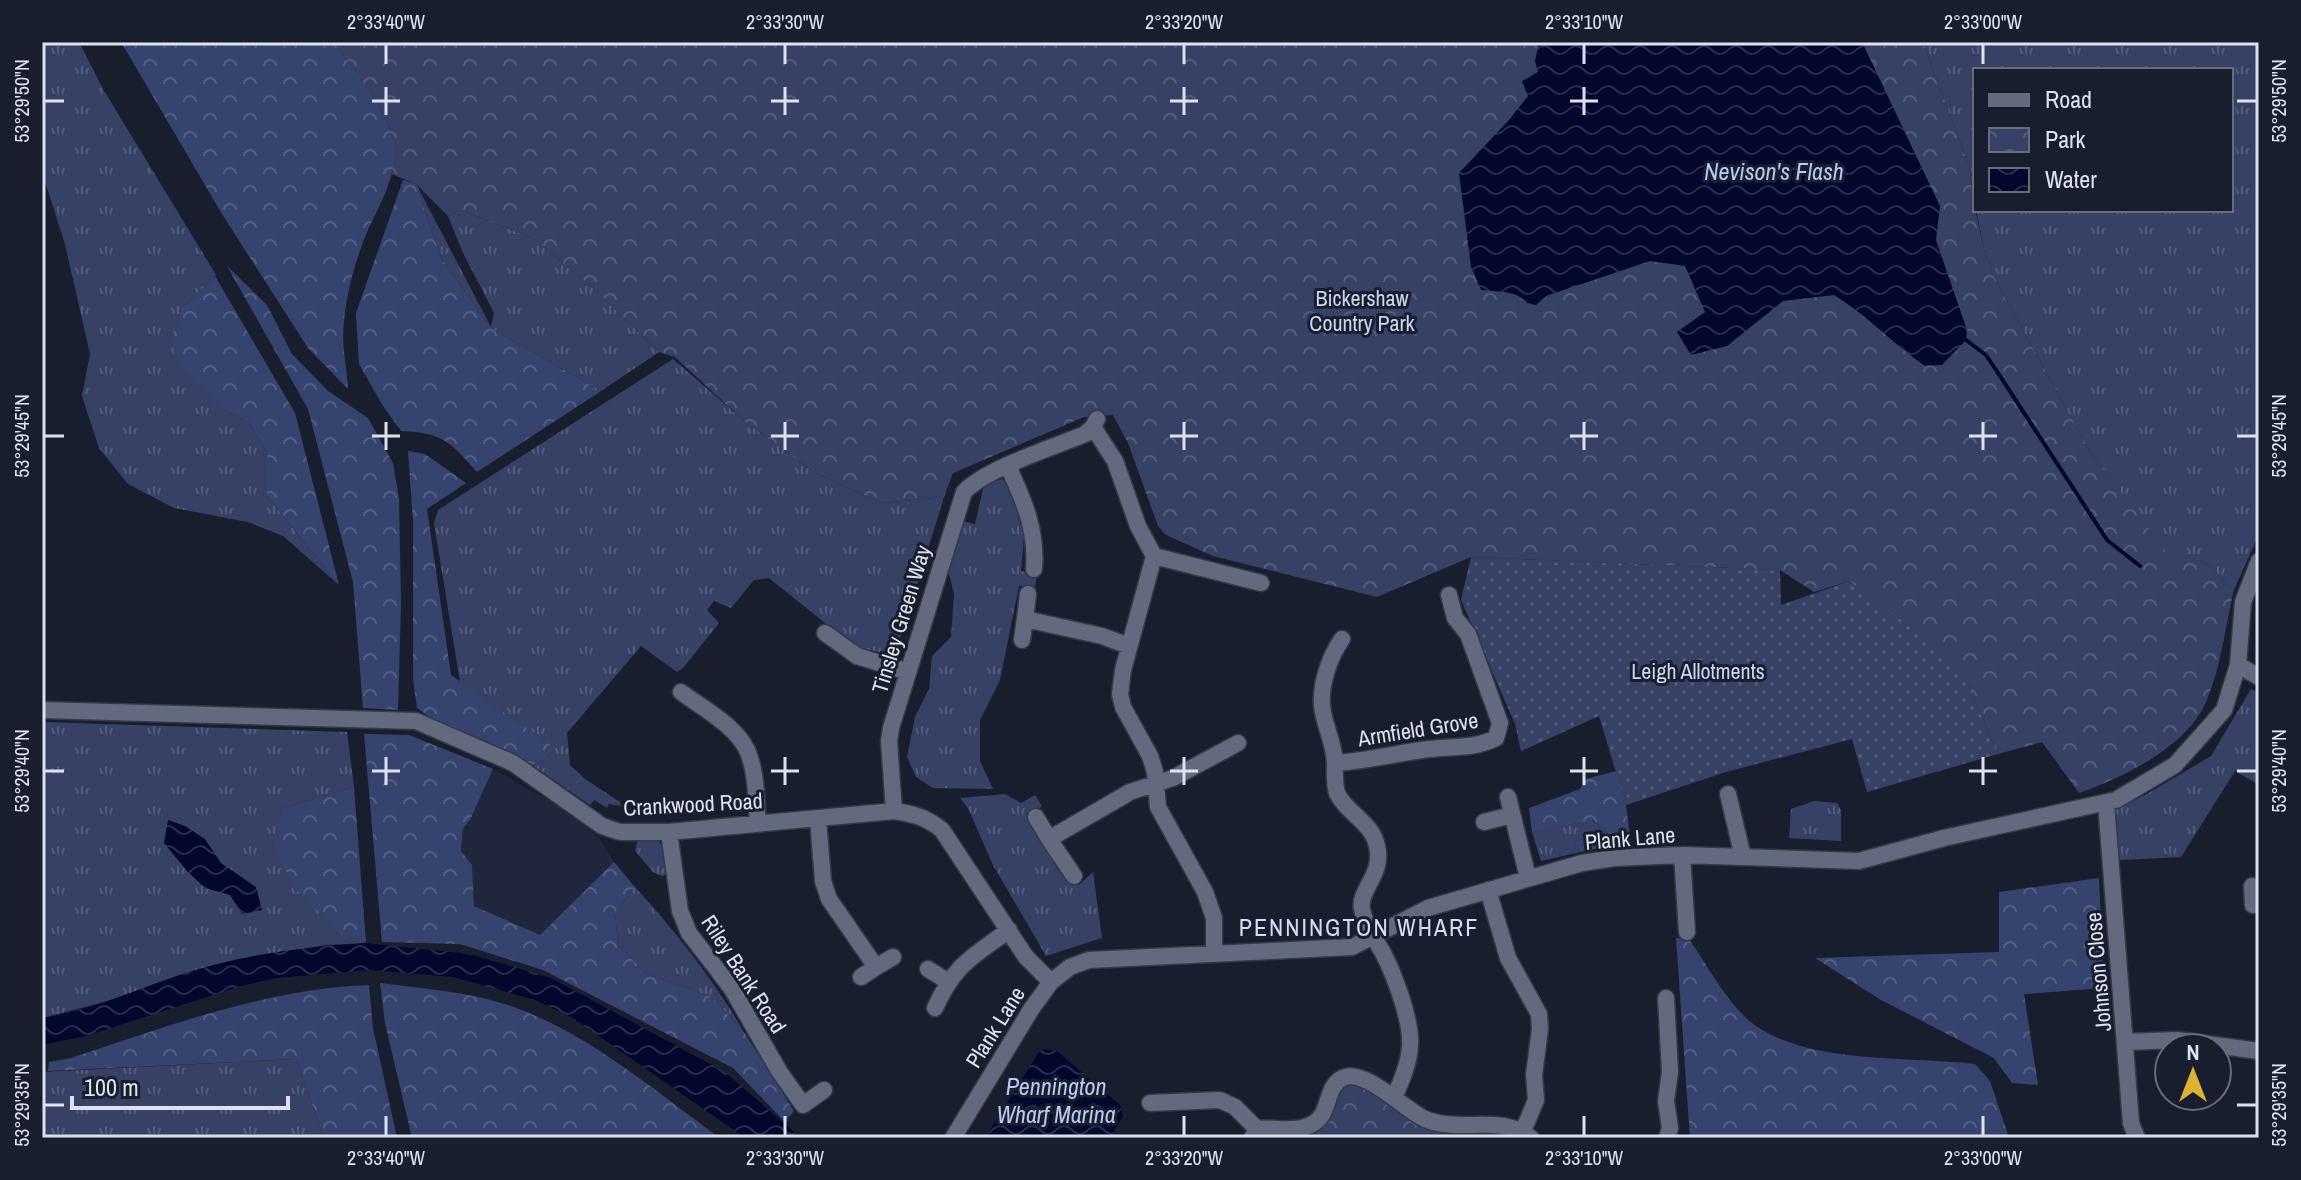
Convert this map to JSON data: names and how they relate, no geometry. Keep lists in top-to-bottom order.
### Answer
{
  "streets": {
    "street": [
      "Tinsley Green Way",
      "Armfield Grove",
      "Crankwood Road",
      "Plank Lane",
      "Johnson Close",
      "Riley Bank Road"
    ]
  },
  "crossings": [
    ["Tinsley Green Way", "Crankwood Road"],
    ["Armfield Grove", "Plank Lane"],
    ["Crankwood Road", "Plank Lane"],
    ["Crankwood Road", "Riley Bank Road"],
    ["Plank Lane", "Johnson Close"]
  ],
  "districts": ["PENNINGTON WHARF"],
  "water": ["Nevison's Flash", "Pennington Wharf Marina"],
  "parks": ["Bickershaw Country Park", "Leigh Allotments"],
  "legend": ["Road", "Park", "Water"],
  "scale_bar": "100 m",
  "north": "top",
  "coordinates": [
    "2°33'40\"W",
    "2°33'30\"W",
    "2°33'20\"W",
    "2°33'10\"W",
    "2°33'00\"W",
    "53°29'50\"N",
    "53°29'45\"N",
    "53°29'40\"N",
    "53°29'35\"N"
  ]
}
